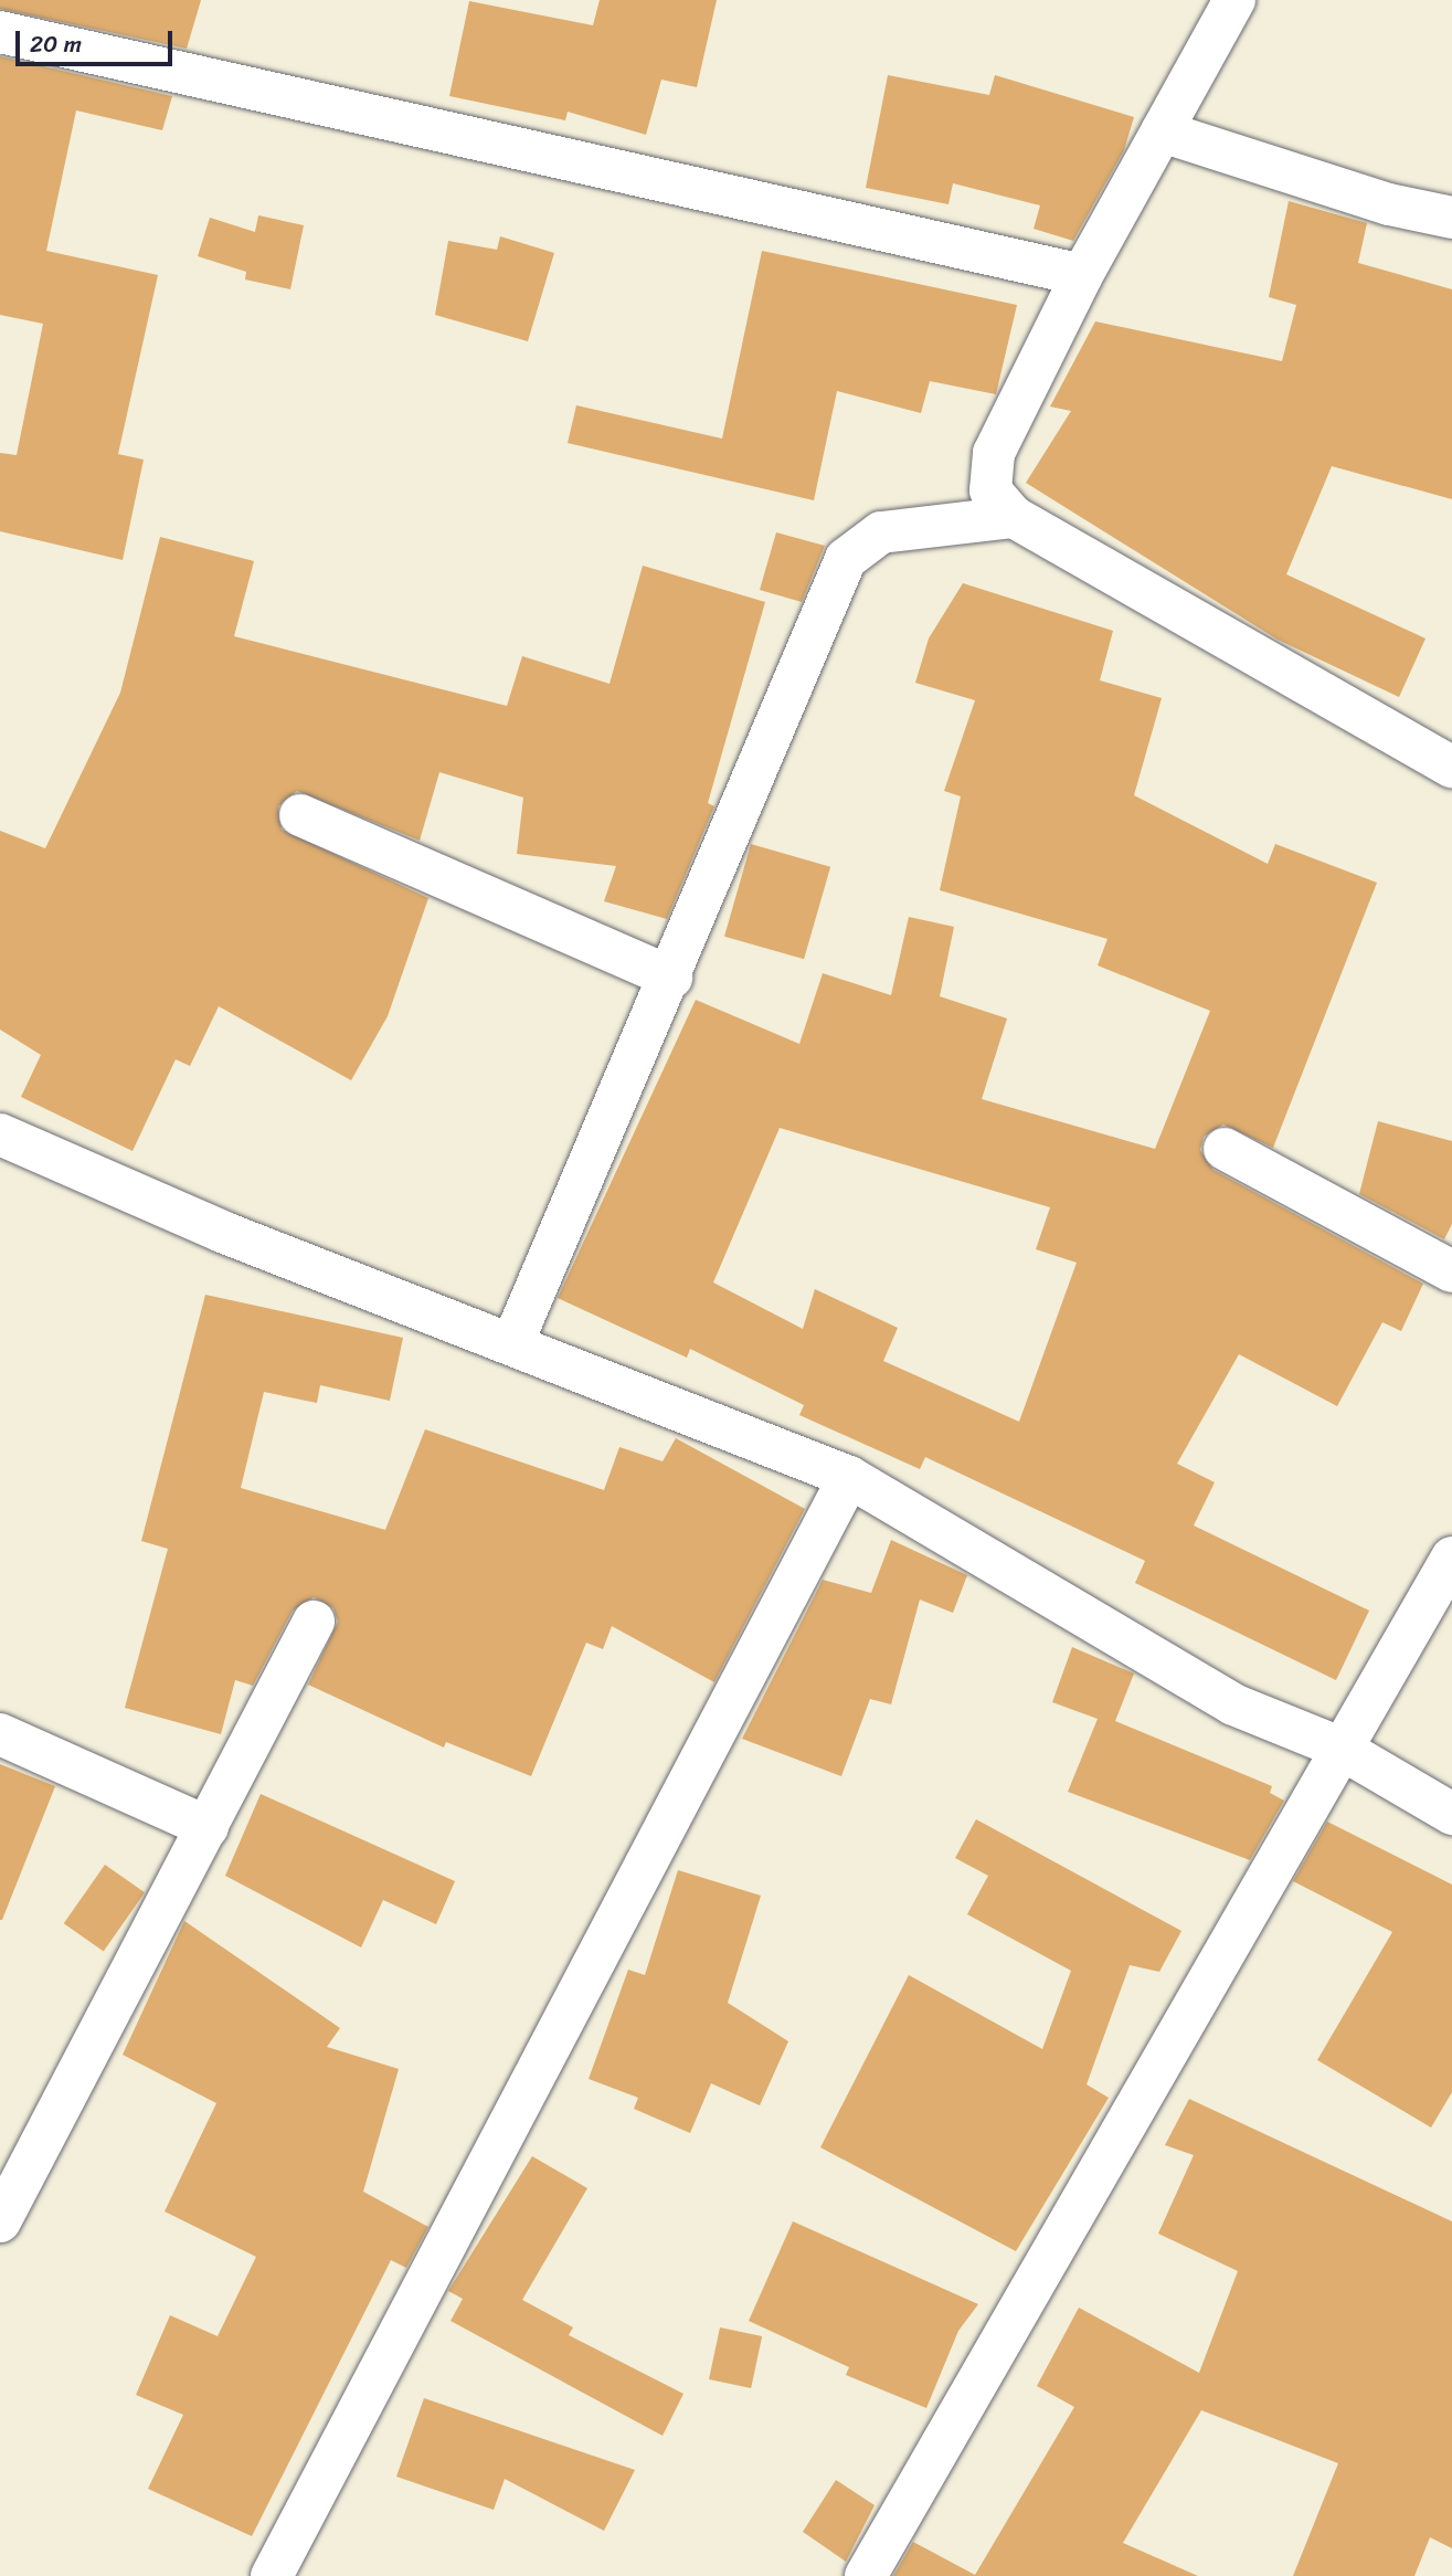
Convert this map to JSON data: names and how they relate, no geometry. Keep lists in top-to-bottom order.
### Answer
{
  "scale_bar": "20 m"
}
